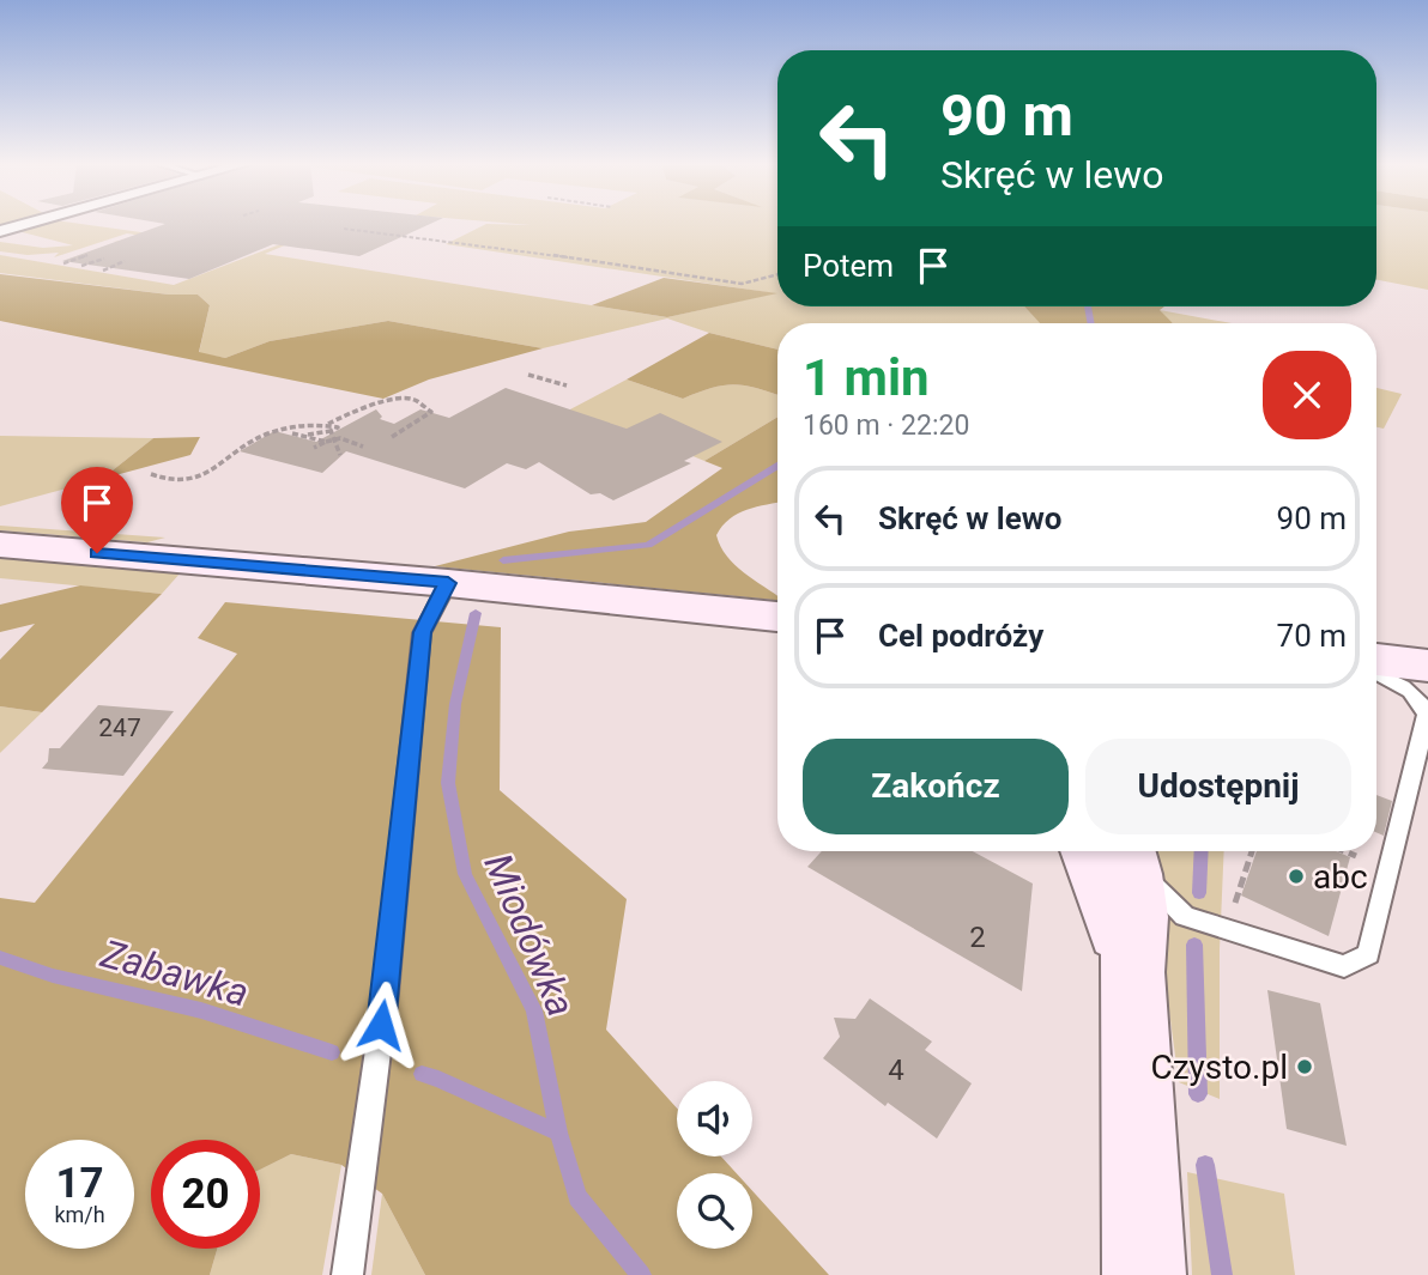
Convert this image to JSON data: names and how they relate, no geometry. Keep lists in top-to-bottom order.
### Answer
{
  "water": ["Miodówka", "Zabawka"],
  "places": ["abc", "Czysto.pl"],
  "house_numbers": ["247", "2", "4"],
  "page": {
    "turn": ["90 m", "Skręć w lewo"],
    "then": "Potem",
    "heading": ["1 min", "160 m · 22:20"],
    "list": [
      {
        "name": "Skręć w lewo",
        "value": "90 m"
      },
      {
        "name": "Cel podróży",
        "value": "70 m"
      }
    ],
    "buttons": ["Zakończ", "Udostępnij"],
    "speed": "17 km/h",
    "limit": "20"
  }
}
